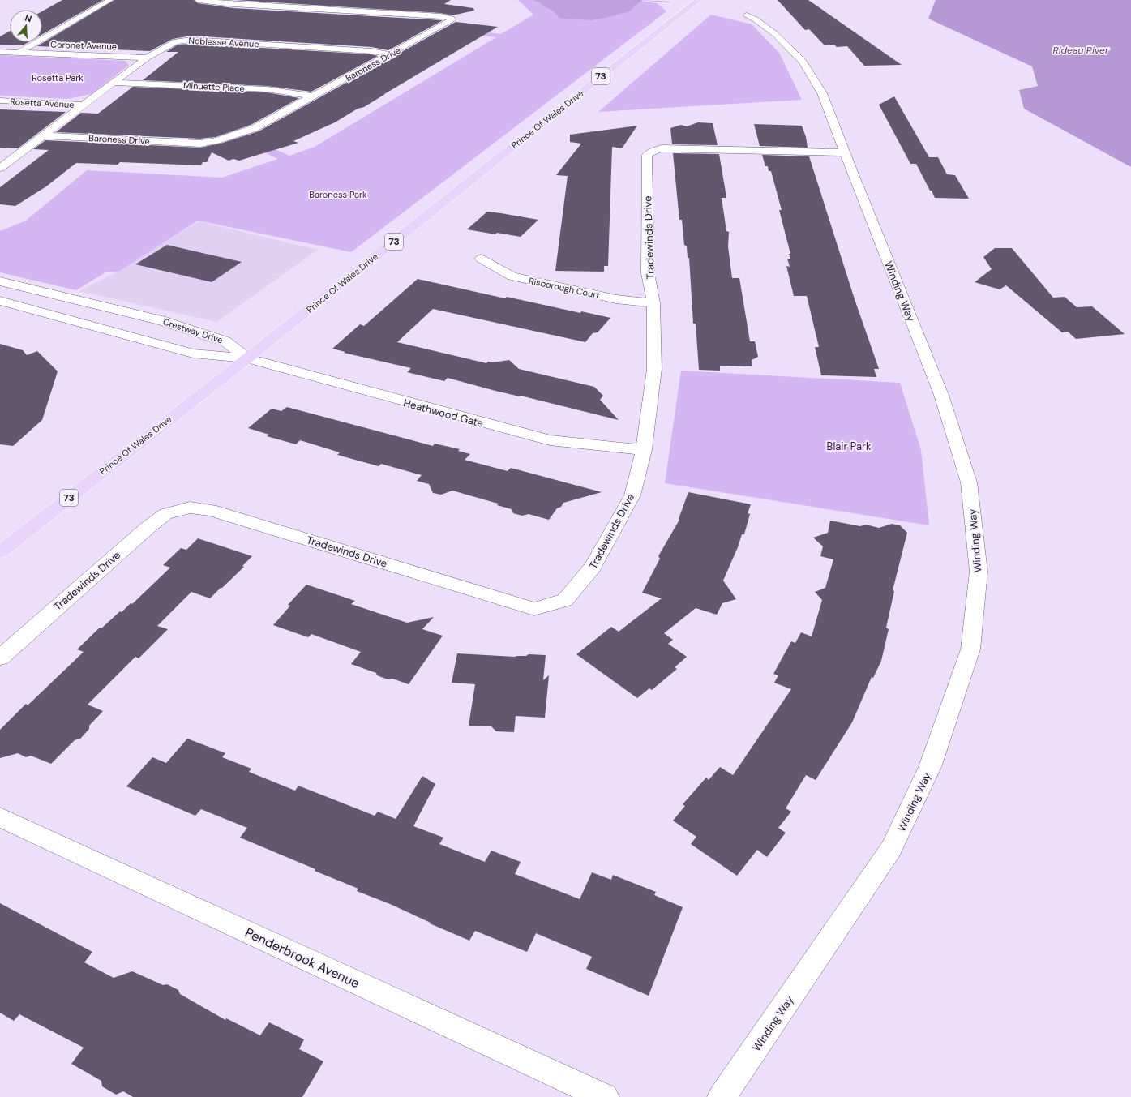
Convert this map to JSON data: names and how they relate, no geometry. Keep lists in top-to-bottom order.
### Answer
{
  "streets": {
    "main road": ["73", "Prince Of Wales Drive"],
    "street": [
      "Noblesse Avenue",
      "Coronet Avenue",
      "Baroness Drive",
      "Minuette Place",
      "Rosetta Avenue",
      "Tradewinds Drive",
      "Risborough Court",
      "Winding Way",
      "Crestway Drive",
      "Heathwood Gate",
      "Penderbrook Avenue"
    ]
  },
  "crossings": [
    ["Noblesse Avenue", "Coronet Avenue"],
    ["Noblesse Avenue", "Baroness Drive"],
    ["Noblesse Avenue", "Minuette Place"],
    ["Noblesse Avenue", "Rosetta Avenue"],
    ["Baroness Drive", "Minuette Place"],
    ["Prince Of Wales Drive", "Crestway Drive"],
    ["Prince Of Wales Drive", "Heathwood Gate"],
    ["Tradewinds Drive", "Risborough Court"],
    ["Tradewinds Drive", "Winding Way"],
    ["Tradewinds Drive", "Heathwood Gate"],
    ["Crestway Drive", "Heathwood Gate"]
  ],
  "water": ["Rideau River"],
  "parks": ["Rosetta Park", "Baroness Park", "Blair Park"],
  "north": "top"
}
